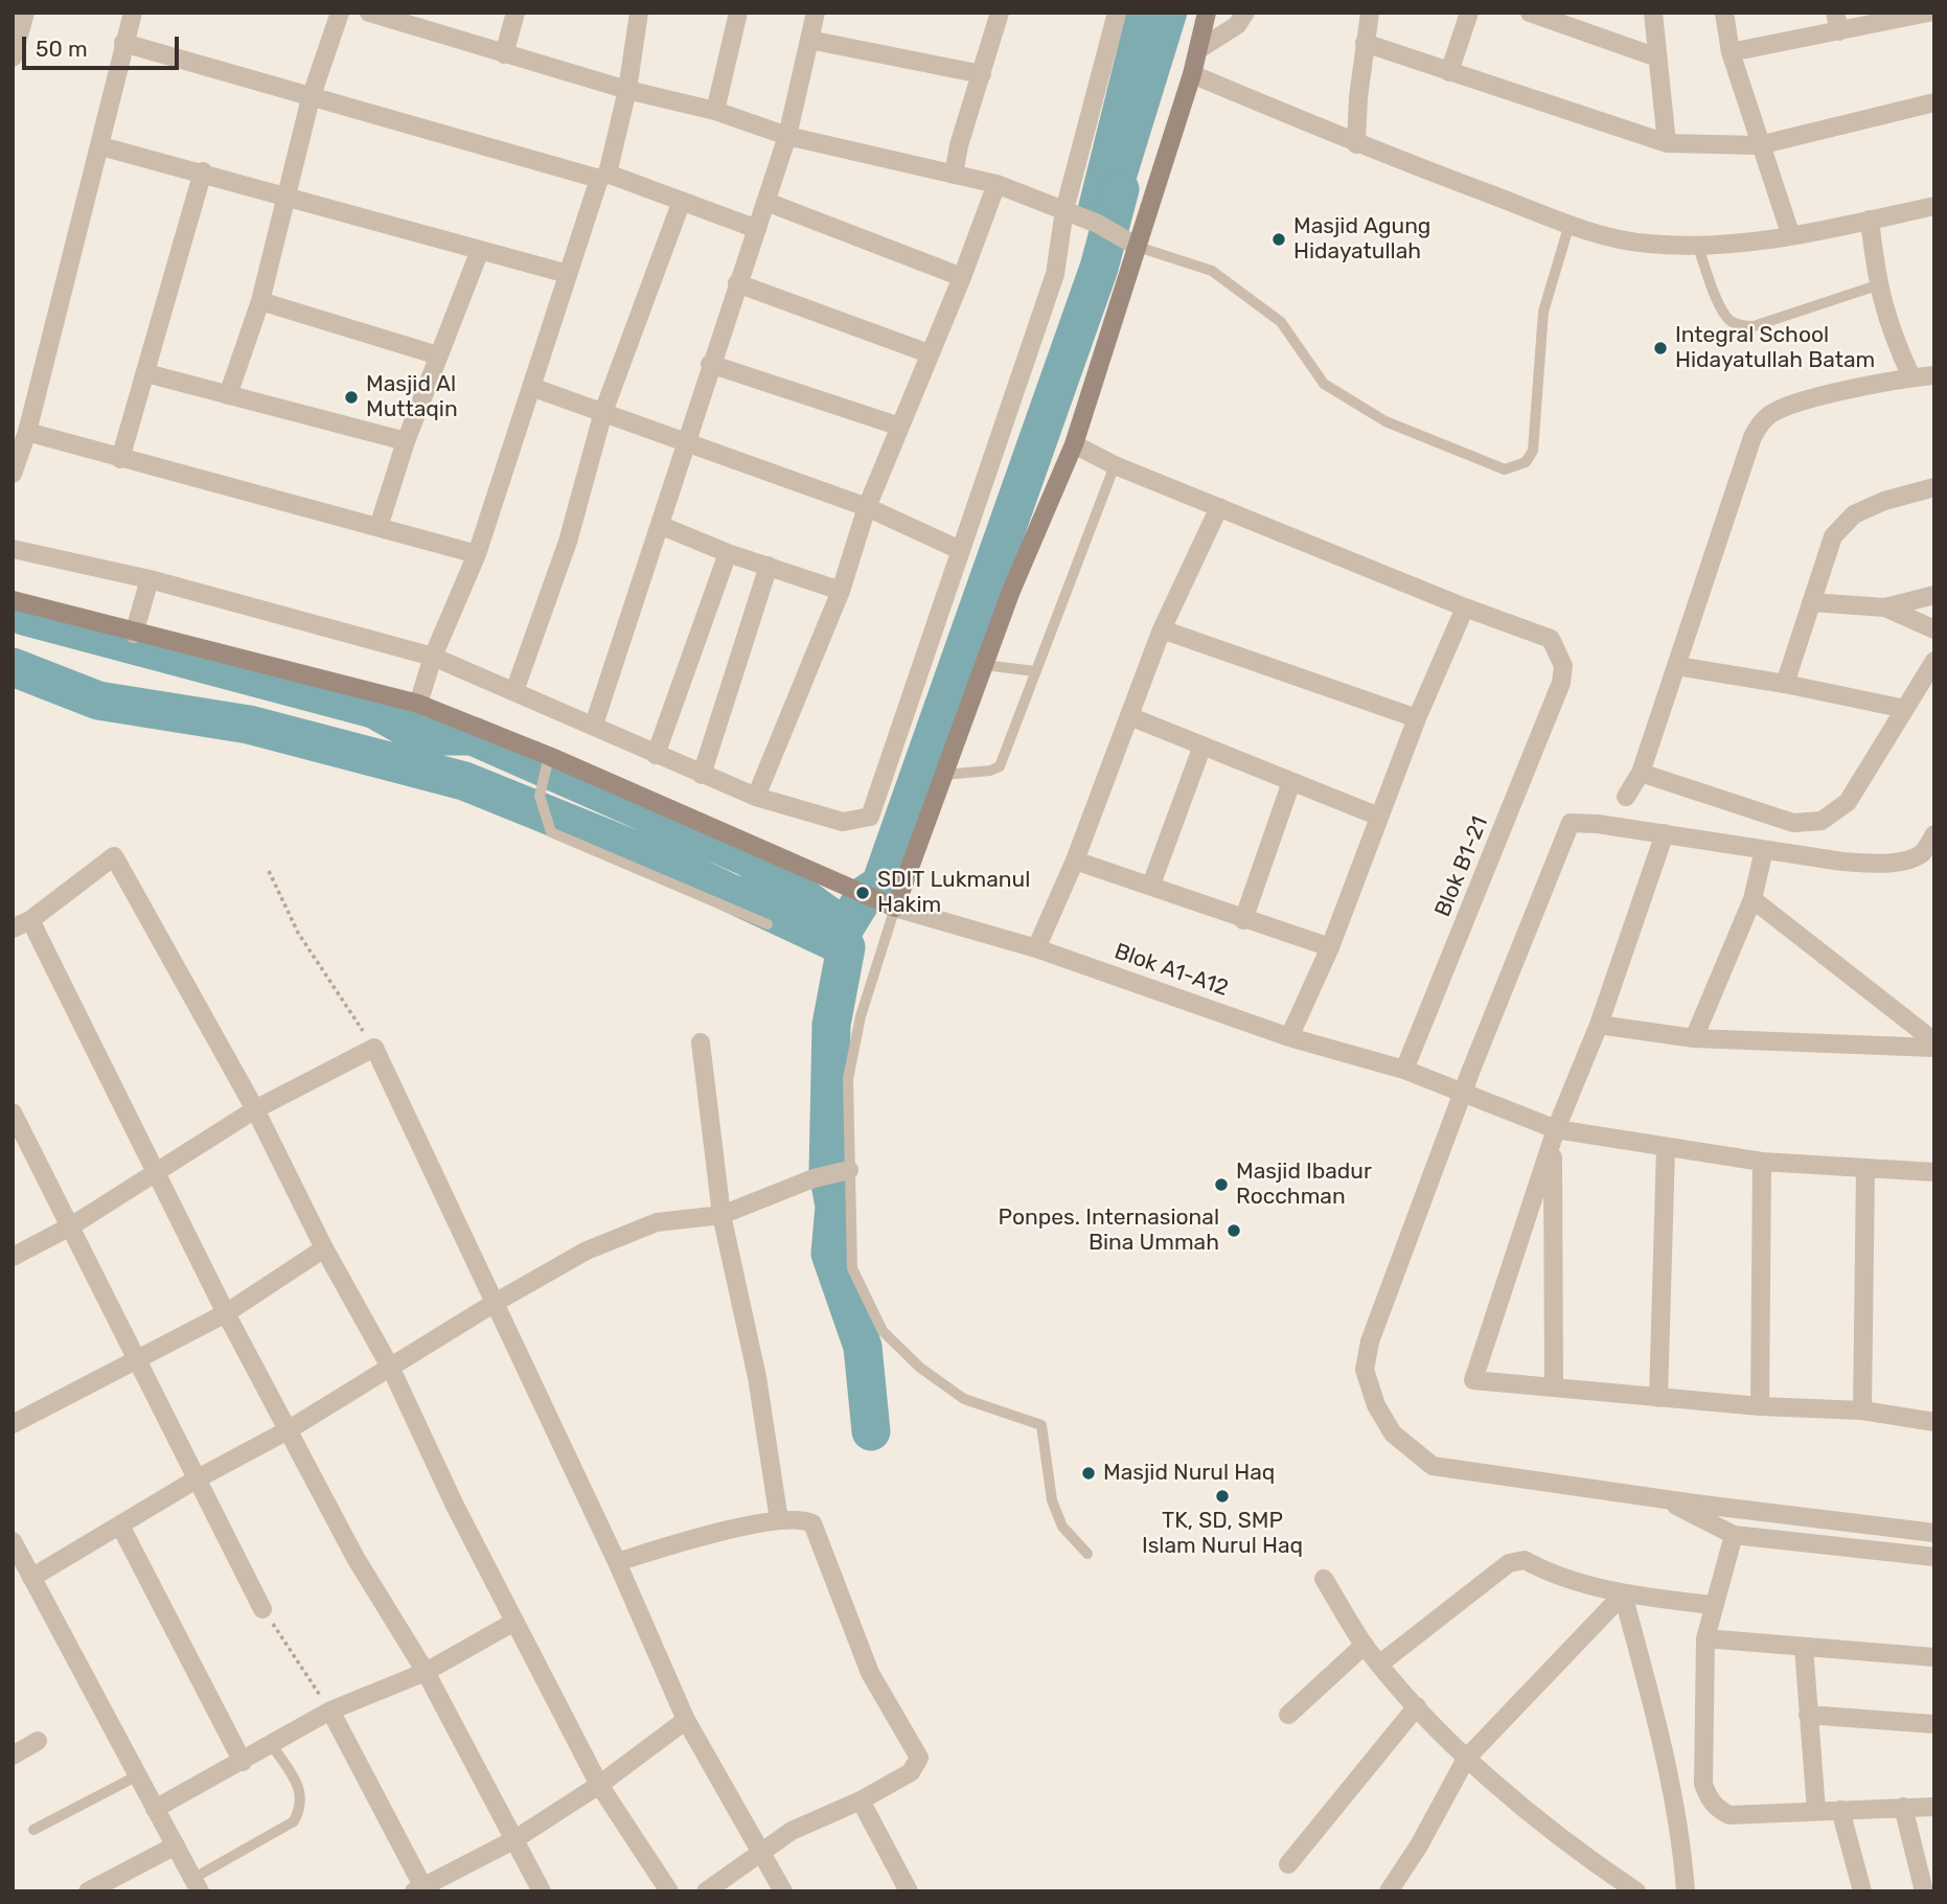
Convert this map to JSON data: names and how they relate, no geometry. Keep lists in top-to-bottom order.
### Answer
{
  "streets": {
    "street": ["Blok B1-21", "Blok A1-A12"]
  },
  "crossings": [
    ["Blok B1-21", "Blok A1-A12"]
  ],
  "places": [
    "Masjid Agung Hidayatullah",
    "Integral School Hidayatullah Batam",
    "Masjid Al Muttaqin",
    "SDIT Lukmanul Hakim",
    "Masjid Ibadur Rocchman",
    "Ponpes. Internasional Bina Ummah",
    "Masjid Nurul Haq",
    "TK, SD, SMP Islam Nurul Haq"
  ],
  "scale_bar": "50 m"
}
